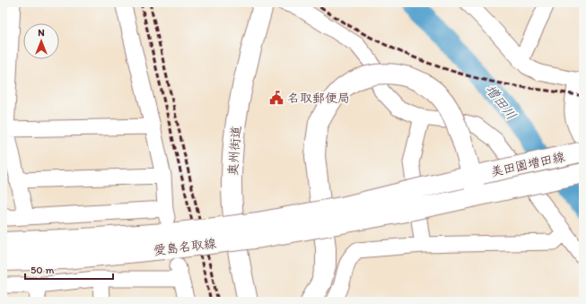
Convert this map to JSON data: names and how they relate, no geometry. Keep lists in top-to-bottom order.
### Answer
{
  "streets": {
    "main road": ["奥州街道", "美田園増田線", "愛島名取線"]
  },
  "crossings": [
    ["美田園増田線", "愛島名取線"]
  ],
  "water": ["増田川"],
  "places": {
    "public building": ["名取郵便局"]
  },
  "scale_bar": "50 m",
  "north": "top"
}
